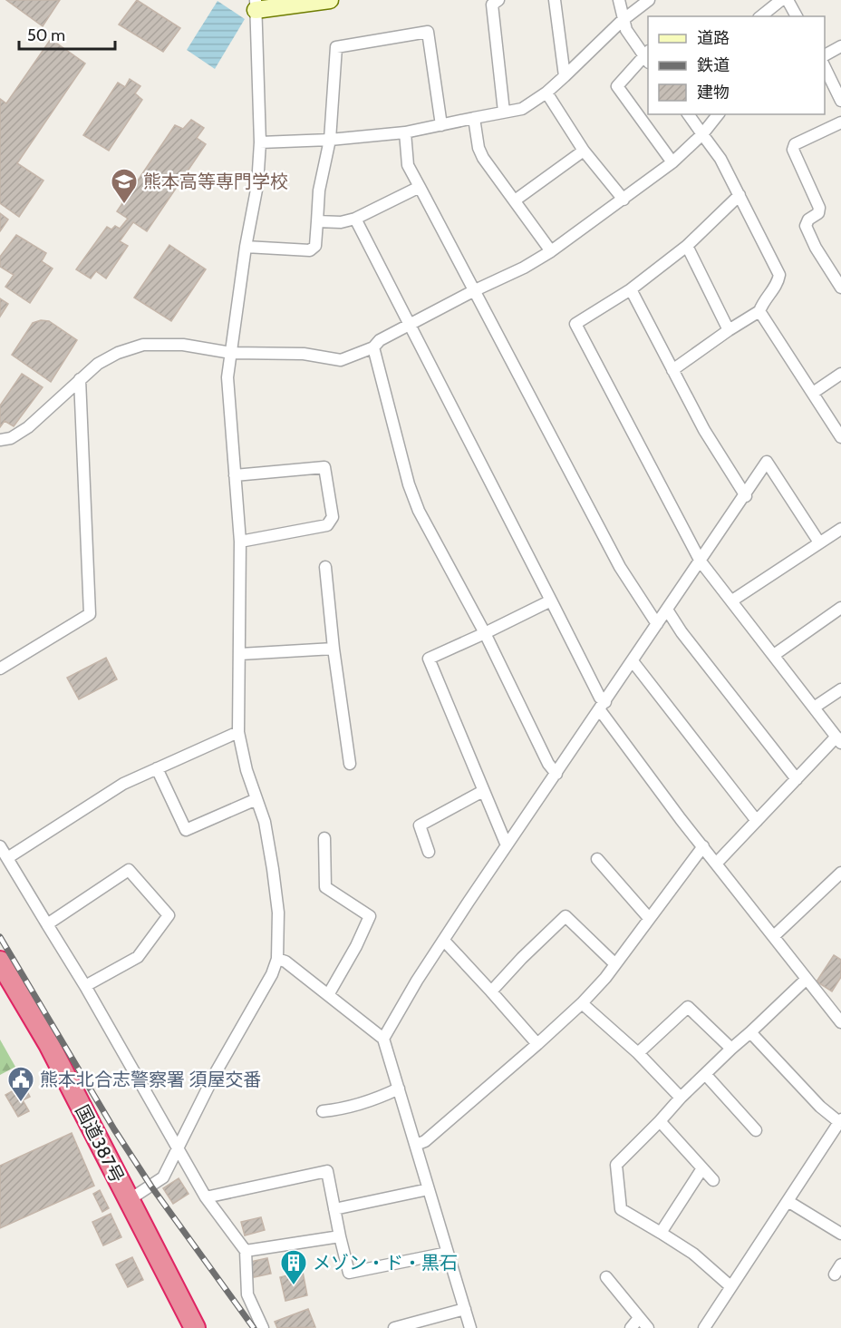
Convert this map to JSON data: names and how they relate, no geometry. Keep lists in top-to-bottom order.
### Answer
{
  "streets": {
    "highway": ["国道387号"]
  },
  "places": {
    "school or university": ["熊本高等専門学校"],
    "public building": ["熊本北合志警察署 須屋交番"],
    "building": ["メゾン・ド・黒石"]
  },
  "legend": ["道路", "鉄道", "建物"],
  "scale_bar": "50 m"
}
